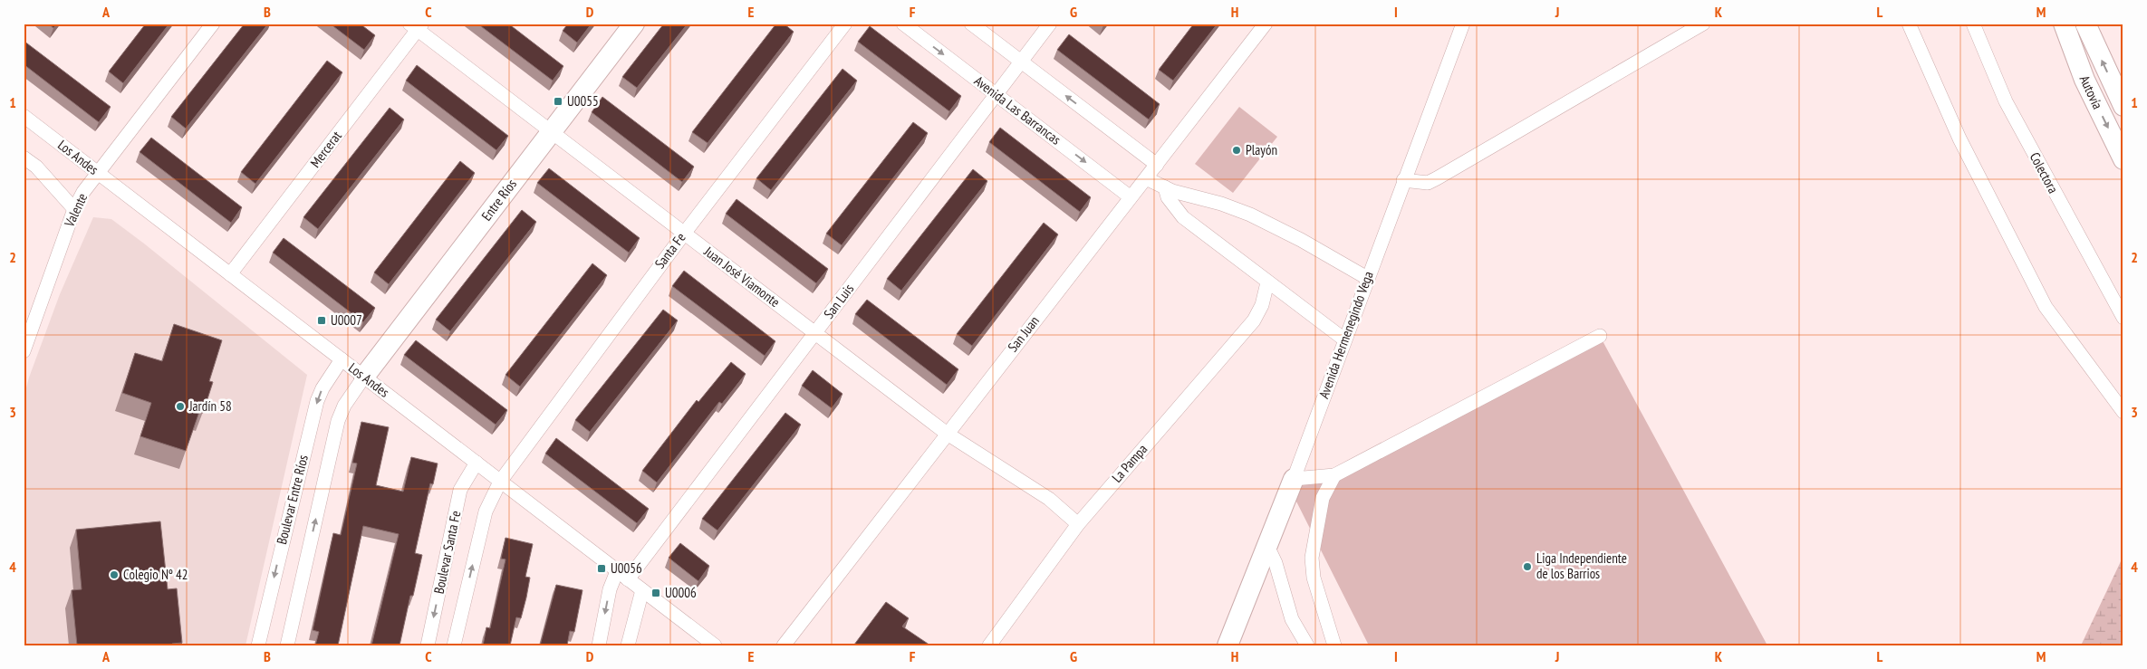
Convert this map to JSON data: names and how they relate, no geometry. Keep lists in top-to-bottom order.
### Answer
{
  "streets": {
    "street": [
      "Autovía",
      "Avenida Las Barrancas",
      "Mercerat",
      "Los Andes",
      "Colectora",
      "Entre Ríos",
      "Valente",
      "Santa Fe",
      "Juan José Viamonte",
      "San Luis",
      "San Juan",
      "Avenida Hermenegindo Vega",
      "La Pampa",
      "Boulevar Entre Ríos",
      "Boulevar Santa Fe"
    ]
  },
  "crossings": [
    ["Avenida Las Barrancas", "San Luis"],
    ["Avenida Las Barrancas", "San Juan"],
    ["Mercerat", "Los Andes"],
    ["Mercerat", "Juan José Viamonte"],
    ["Los Andes", "Entre Ríos"],
    ["Los Andes", "Valente"],
    ["Los Andes", "Santa Fe"],
    ["Los Andes", "San Luis"],
    ["Los Andes", "Boulevar Entre Ríos"],
    ["Los Andes", "Boulevar Santa Fe"],
    ["Entre Ríos", "Juan José Viamonte"],
    ["Entre Ríos", "Boulevar Entre Ríos"],
    ["Santa Fe", "Juan José Viamonte"],
    ["Santa Fe", "Boulevar Santa Fe"],
    ["Juan José Viamonte", "San Luis"],
    ["Juan José Viamonte", "San Juan"],
    ["Juan José Viamonte", "La Pampa"]
  ],
  "places": {
    "transit": [
      "U0055",
      "U0007",
      "U0056",
      "U0006"
    ],
    "other": [
      "Playón",
      "Jardín 58",
      "Liga Independiente de los Barrios",
      "Colegio Nº 42"
    ]
  },
  "grid": {
    "columns": [
      "A",
      "B",
      "C",
      "D",
      "E",
      "F",
      "G",
      "H",
      "I",
      "J",
      "K",
      "L",
      "M"
    ],
    "rows": [
      "1",
      "2",
      "3",
      "4"
    ]
  }
}
